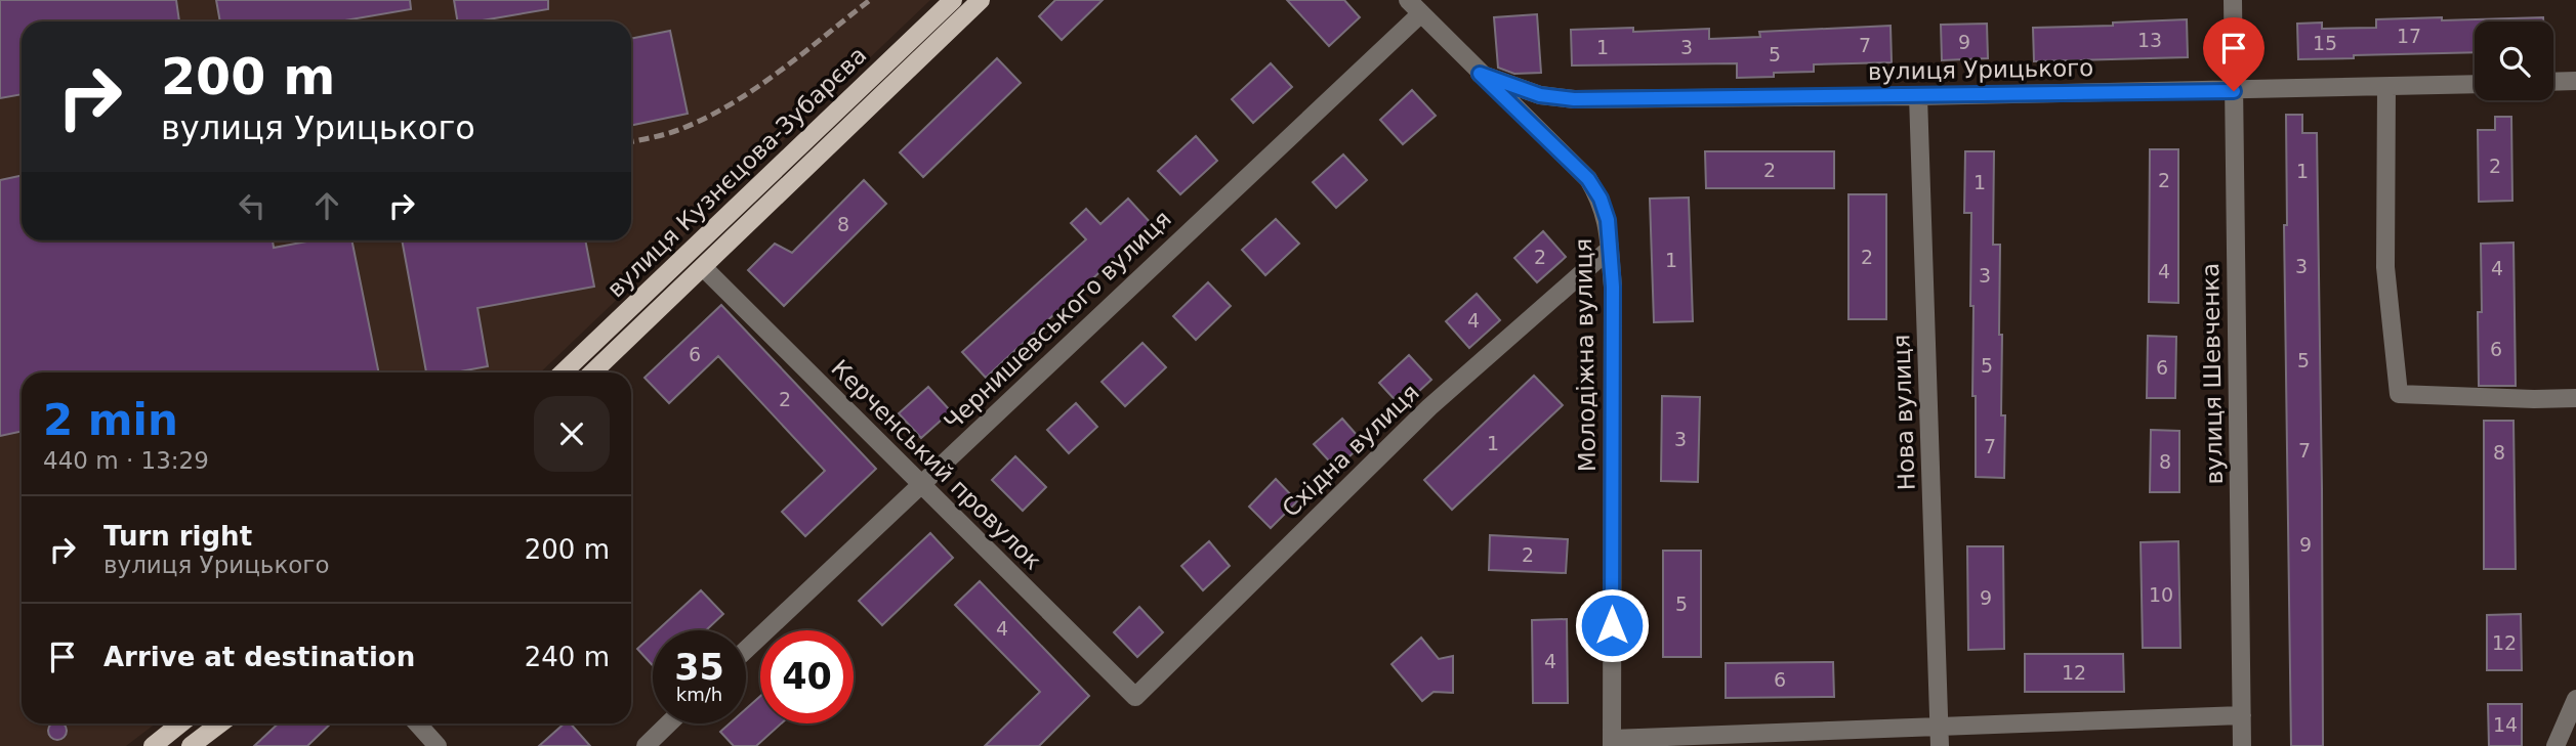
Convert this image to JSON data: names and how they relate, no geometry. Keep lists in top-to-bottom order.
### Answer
{
  "streets": {
    "main road": ["вулиця Кузнєцова-Зубарєва"],
    "street": [
      "вулиця Урицького",
      "Чернишевського вулиця",
      "Молодіжна вулиця",
      "вулиця Шевченка",
      "Нова вулиця",
      "Східна вулиця",
      "Керченський провулок"
    ]
  },
  "crossings": [
    ["вулиця Урицького", "Молодіжна вулиця"],
    ["вулиця Урицького", "вулиця Шевченка"],
    ["вулиця Урицького", "Нова вулиця"],
    ["вулиця Кузнєцова-Зубарєва", "Керченський провулок"],
    ["Чернишевського вулиця", "Молодіжна вулиця"],
    ["Чернишевського вулиця", "Керченський провулок"],
    ["Молодіжна вулиця", "Східна вулиця"],
    ["Східна вулиця", "Керченський провулок"]
  ],
  "house_numbers": [
    "17",
    "13",
    "9",
    "15",
    "7",
    "1",
    "3",
    "5",
    "2",
    "2",
    "1",
    "2",
    "1",
    "8",
    "2",
    "2",
    "1",
    "3",
    "4",
    "4",
    "3",
    "4",
    "6",
    "6",
    "5",
    "5",
    "6",
    "2",
    "3",
    "1",
    "7",
    "7",
    "8",
    "8",
    "9",
    "2",
    "10",
    "9",
    "5",
    "4",
    "12",
    "4",
    "12",
    "6",
    "14"
  ],
  "page": {
    "turn": ["200 m", "вулиця Урицького"],
    "heading": ["2 min", "440 m · 13:29"],
    "list": [
      {
        "name": "Turn right",
        "note": "вулиця Урицького",
        "value": "200 m"
      },
      {
        "name": "Arrive at destination",
        "value": "240 m"
      }
    ],
    "speed": "35 km/h",
    "limit": "40"
  }
}
